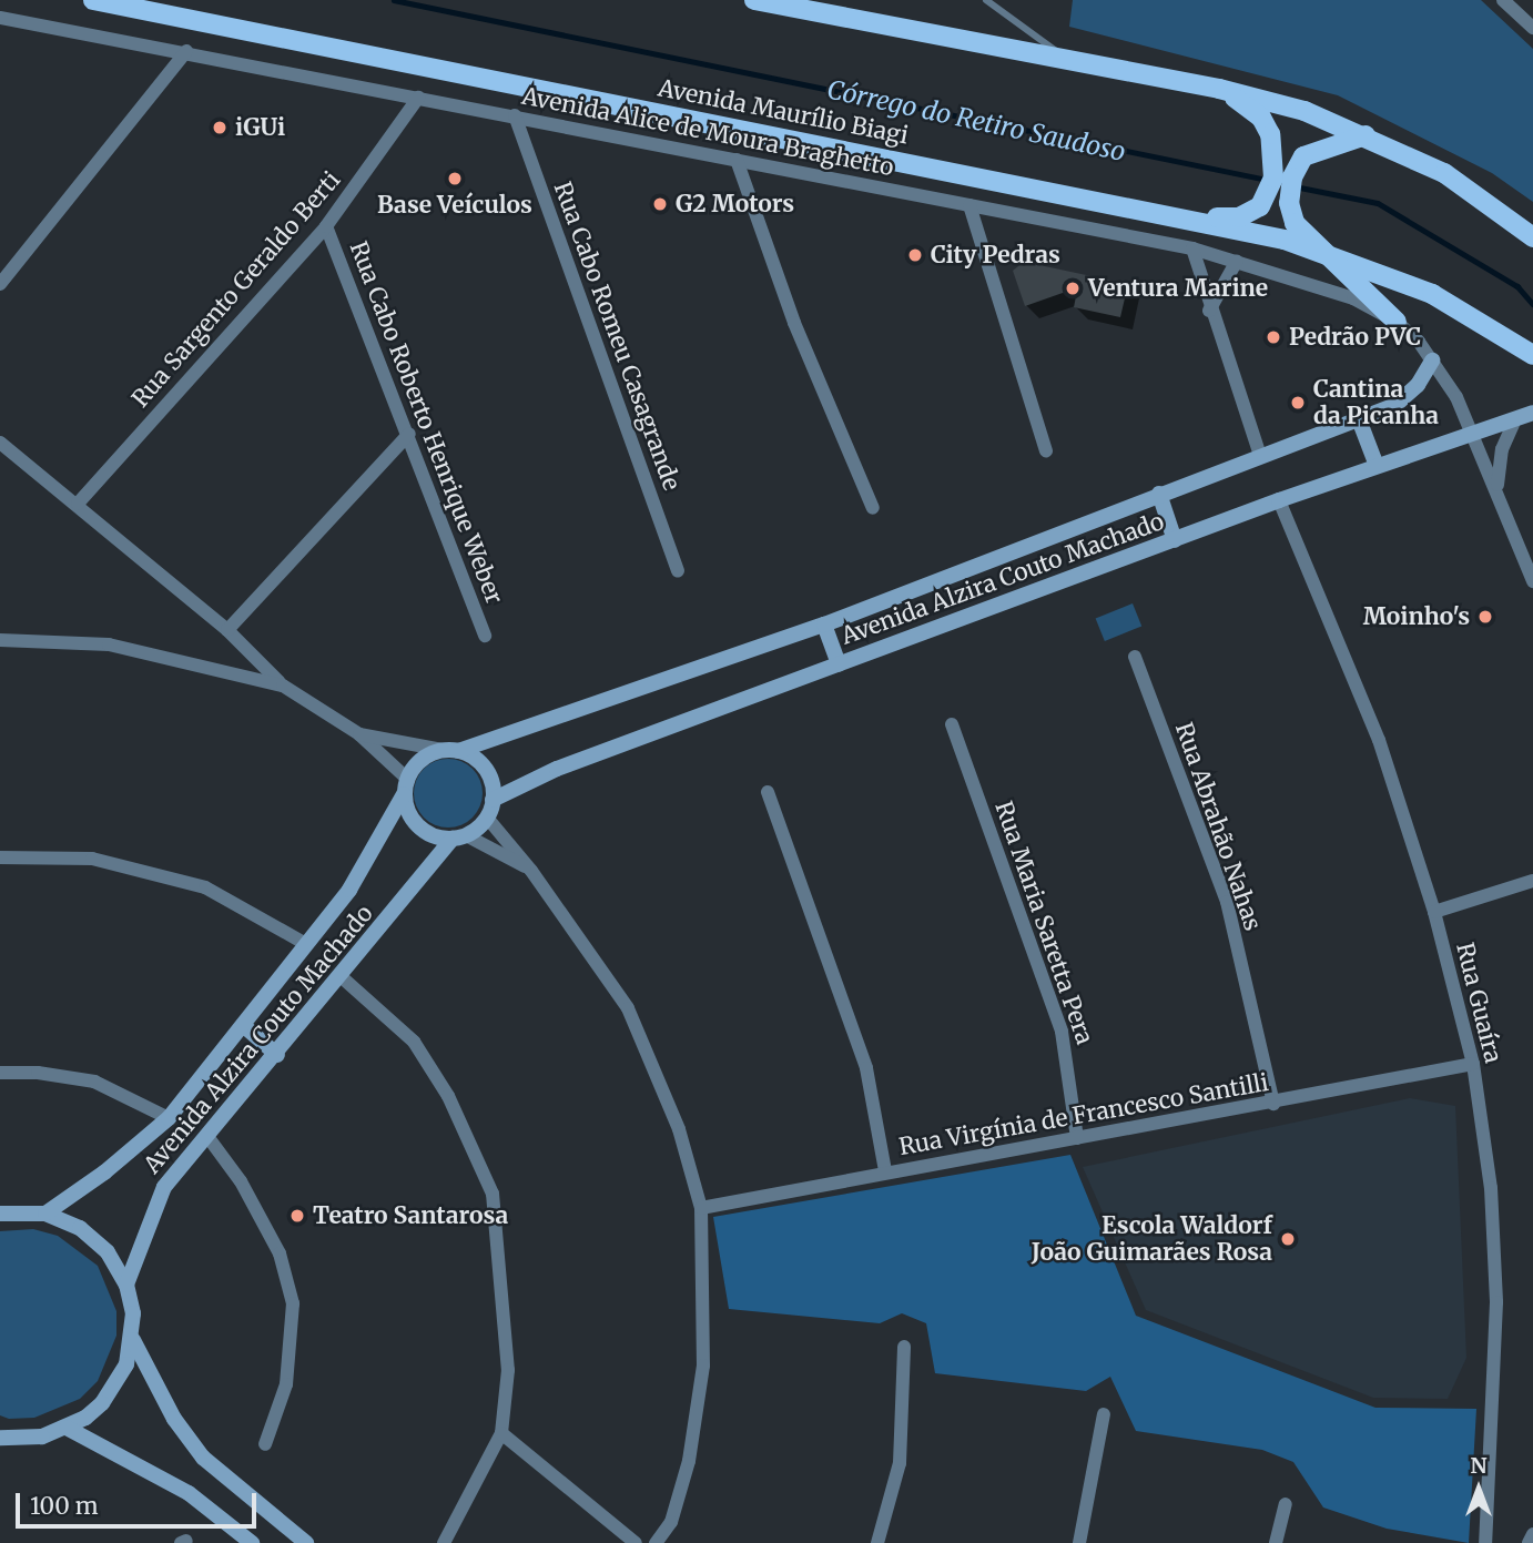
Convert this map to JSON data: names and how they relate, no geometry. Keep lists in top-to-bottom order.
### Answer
{
  "streets": {
    "main road": ["Avenida Maurílio Biagi"],
    "street": [
      "Avenida Alice de Moura Braghetto",
      "Rua Sargento Geraldo Berti",
      "Rua Cabo Romeu Casagrande",
      "Rua Cabo Roberto Henrique Weber",
      "Avenida Alzira Couto Machado",
      "Rua Abrahão Nahas",
      "Rua Maria Saretta Pera",
      "Rua Guaíra",
      "Rua Virgínia de Francesco Santilli"
    ]
  },
  "crossings": [
    ["Avenida Alice de Moura Braghetto", "Rua Sargento Geraldo Berti"],
    ["Avenida Alice de Moura Braghetto", "Rua Cabo Romeu Casagrande"],
    ["Rua Sargento Geraldo Berti", "Rua Cabo Roberto Henrique Weber"],
    ["Avenida Alzira Couto Machado", "Rua Guaíra"],
    ["Rua Abrahão Nahas", "Rua Virgínia de Francesco Santilli"],
    ["Rua Maria Saretta Pera", "Rua Virgínia de Francesco Santilli"],
    ["Rua Guaíra", "Rua Virgínia de Francesco Santilli"]
  ],
  "water": ["Córrego do Retiro Saudoso"],
  "places": [
    "iGUi",
    "Base Veículos",
    "G2 Motors",
    "City Pedras",
    "Ventura Marine",
    "Pedrão PVC",
    "Cantina da Picanha",
    "Moinho's",
    "Teatro Santarosa",
    "Escola Waldorf João Guimarães Rosa"
  ],
  "scale_bar": "100 m",
  "north": "top"
}
